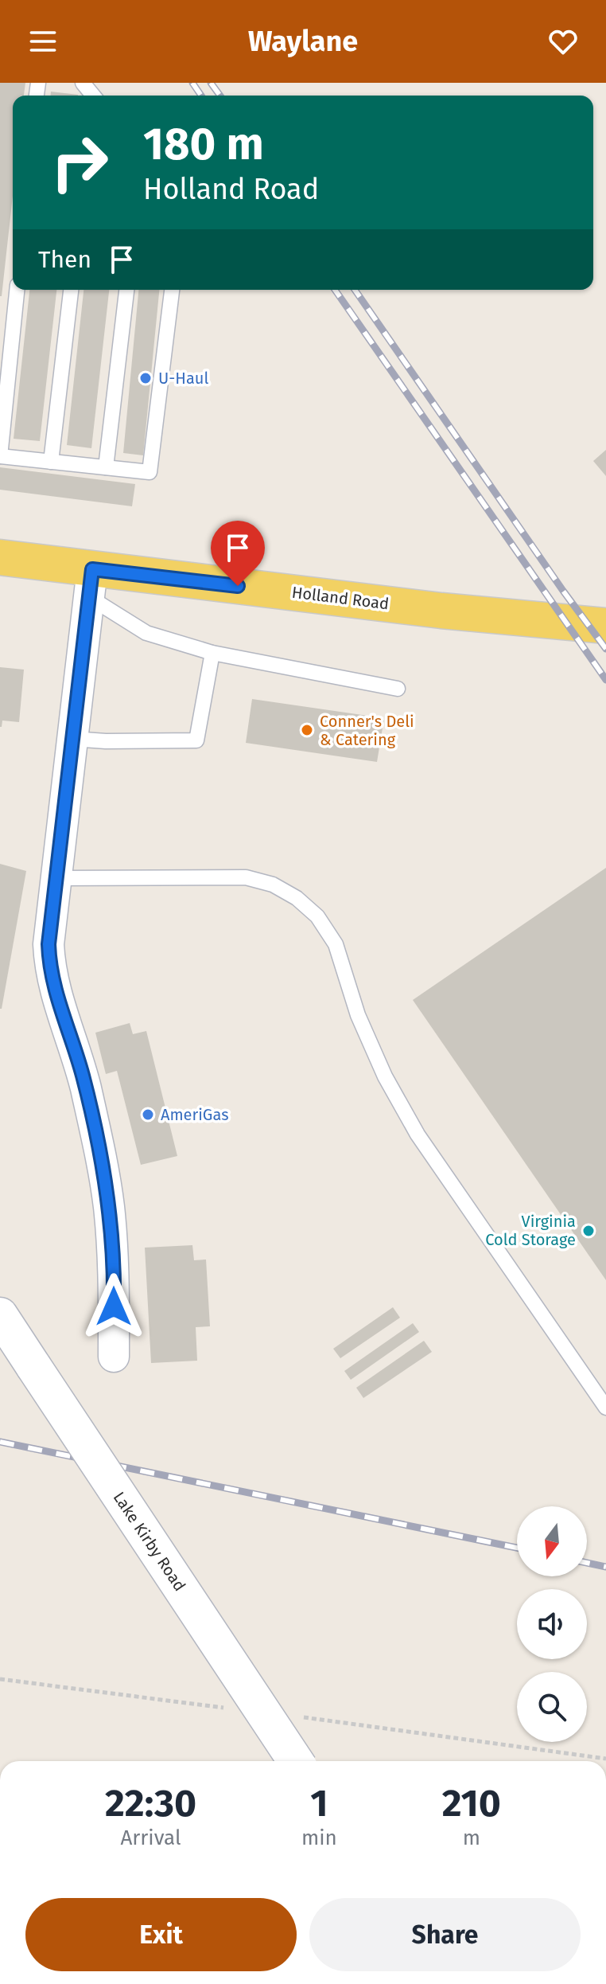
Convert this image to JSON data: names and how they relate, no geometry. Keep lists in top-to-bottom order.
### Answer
{
  "streets": {
    "main road": ["Holland Road"],
    "street": ["Lake Kirby Road"]
  },
  "places": [
    "U-Haul",
    "Conner's Deli & Catering",
    "AmeriGas",
    "Virginia Cold Storage"
  ],
  "north": "bottom",
  "page": {
    "header": "Waylane",
    "turn": ["180 m", "Holland Road"],
    "then": "Then",
    "eta": [
      "22:30",
      "Arrival",
      "1",
      "min",
      "210",
      "m"
    ],
    "buttons": ["Exit", "Share"]
  }
}
